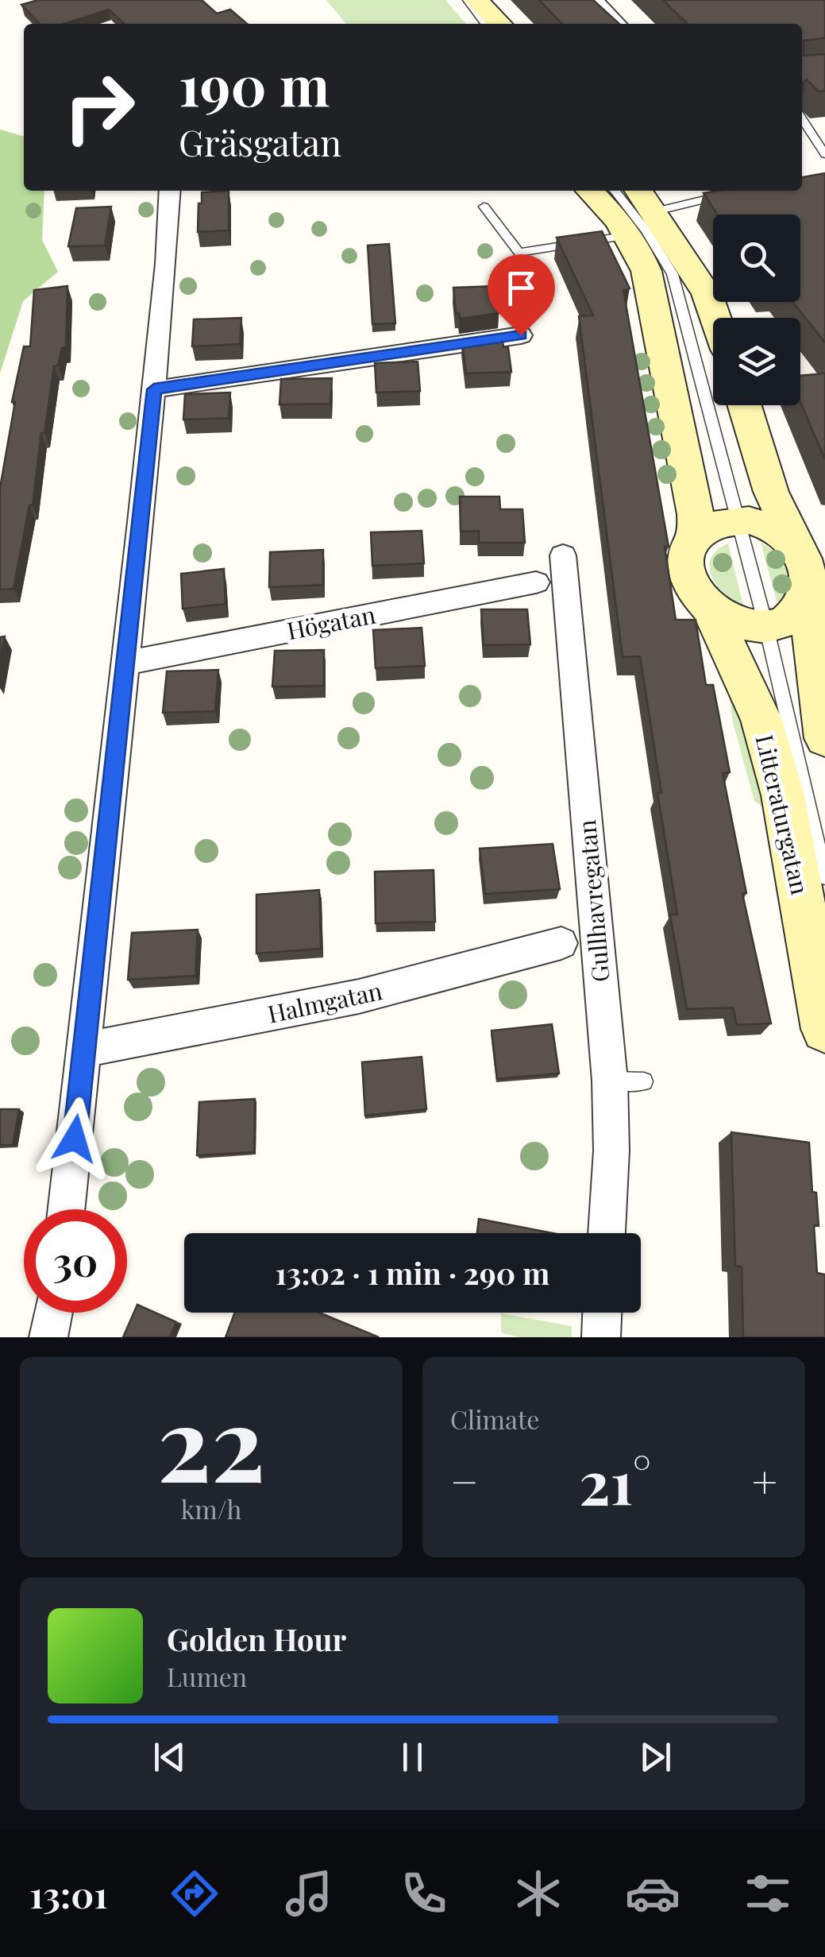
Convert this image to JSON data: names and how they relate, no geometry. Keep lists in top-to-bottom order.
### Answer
{
  "streets": {
    "street": [
      "Högatan",
      "Litteraturgatan",
      "Gullhavregatan",
      "Halmgatan"
    ]
  },
  "page": {
    "turn": ["190 m", "Gräsgatan"],
    "limit": "30",
    "trip": "13:02 · 1 min · 290 m",
    "tile": [
      ["22", "km/h"],
      "Climate"
    ],
    "heat": ["−", "21°", "+"],
    "song": ["Golden Hour", "Lumen"],
    "tabs": "13:01"
  }
}
